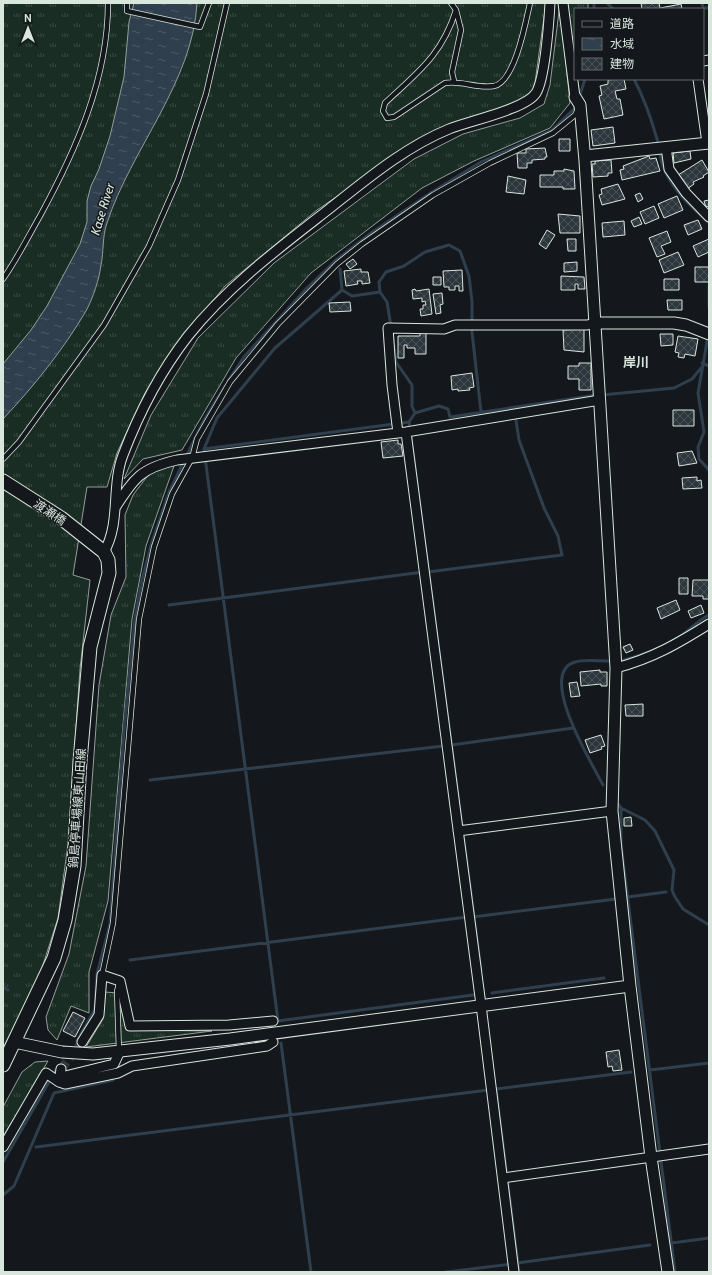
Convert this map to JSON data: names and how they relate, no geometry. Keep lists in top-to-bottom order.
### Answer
{
  "streets": {
    "main road": ["渡瀬橋", "鍋島停車場線東山田線"]
  },
  "crossings": [
    ["渡瀬橋", "鍋島停車場線東山田線"]
  ],
  "districts": ["岸川"],
  "water": ["Kase River"],
  "legend": ["道路", "水域", "建物"],
  "north": "top"
}
